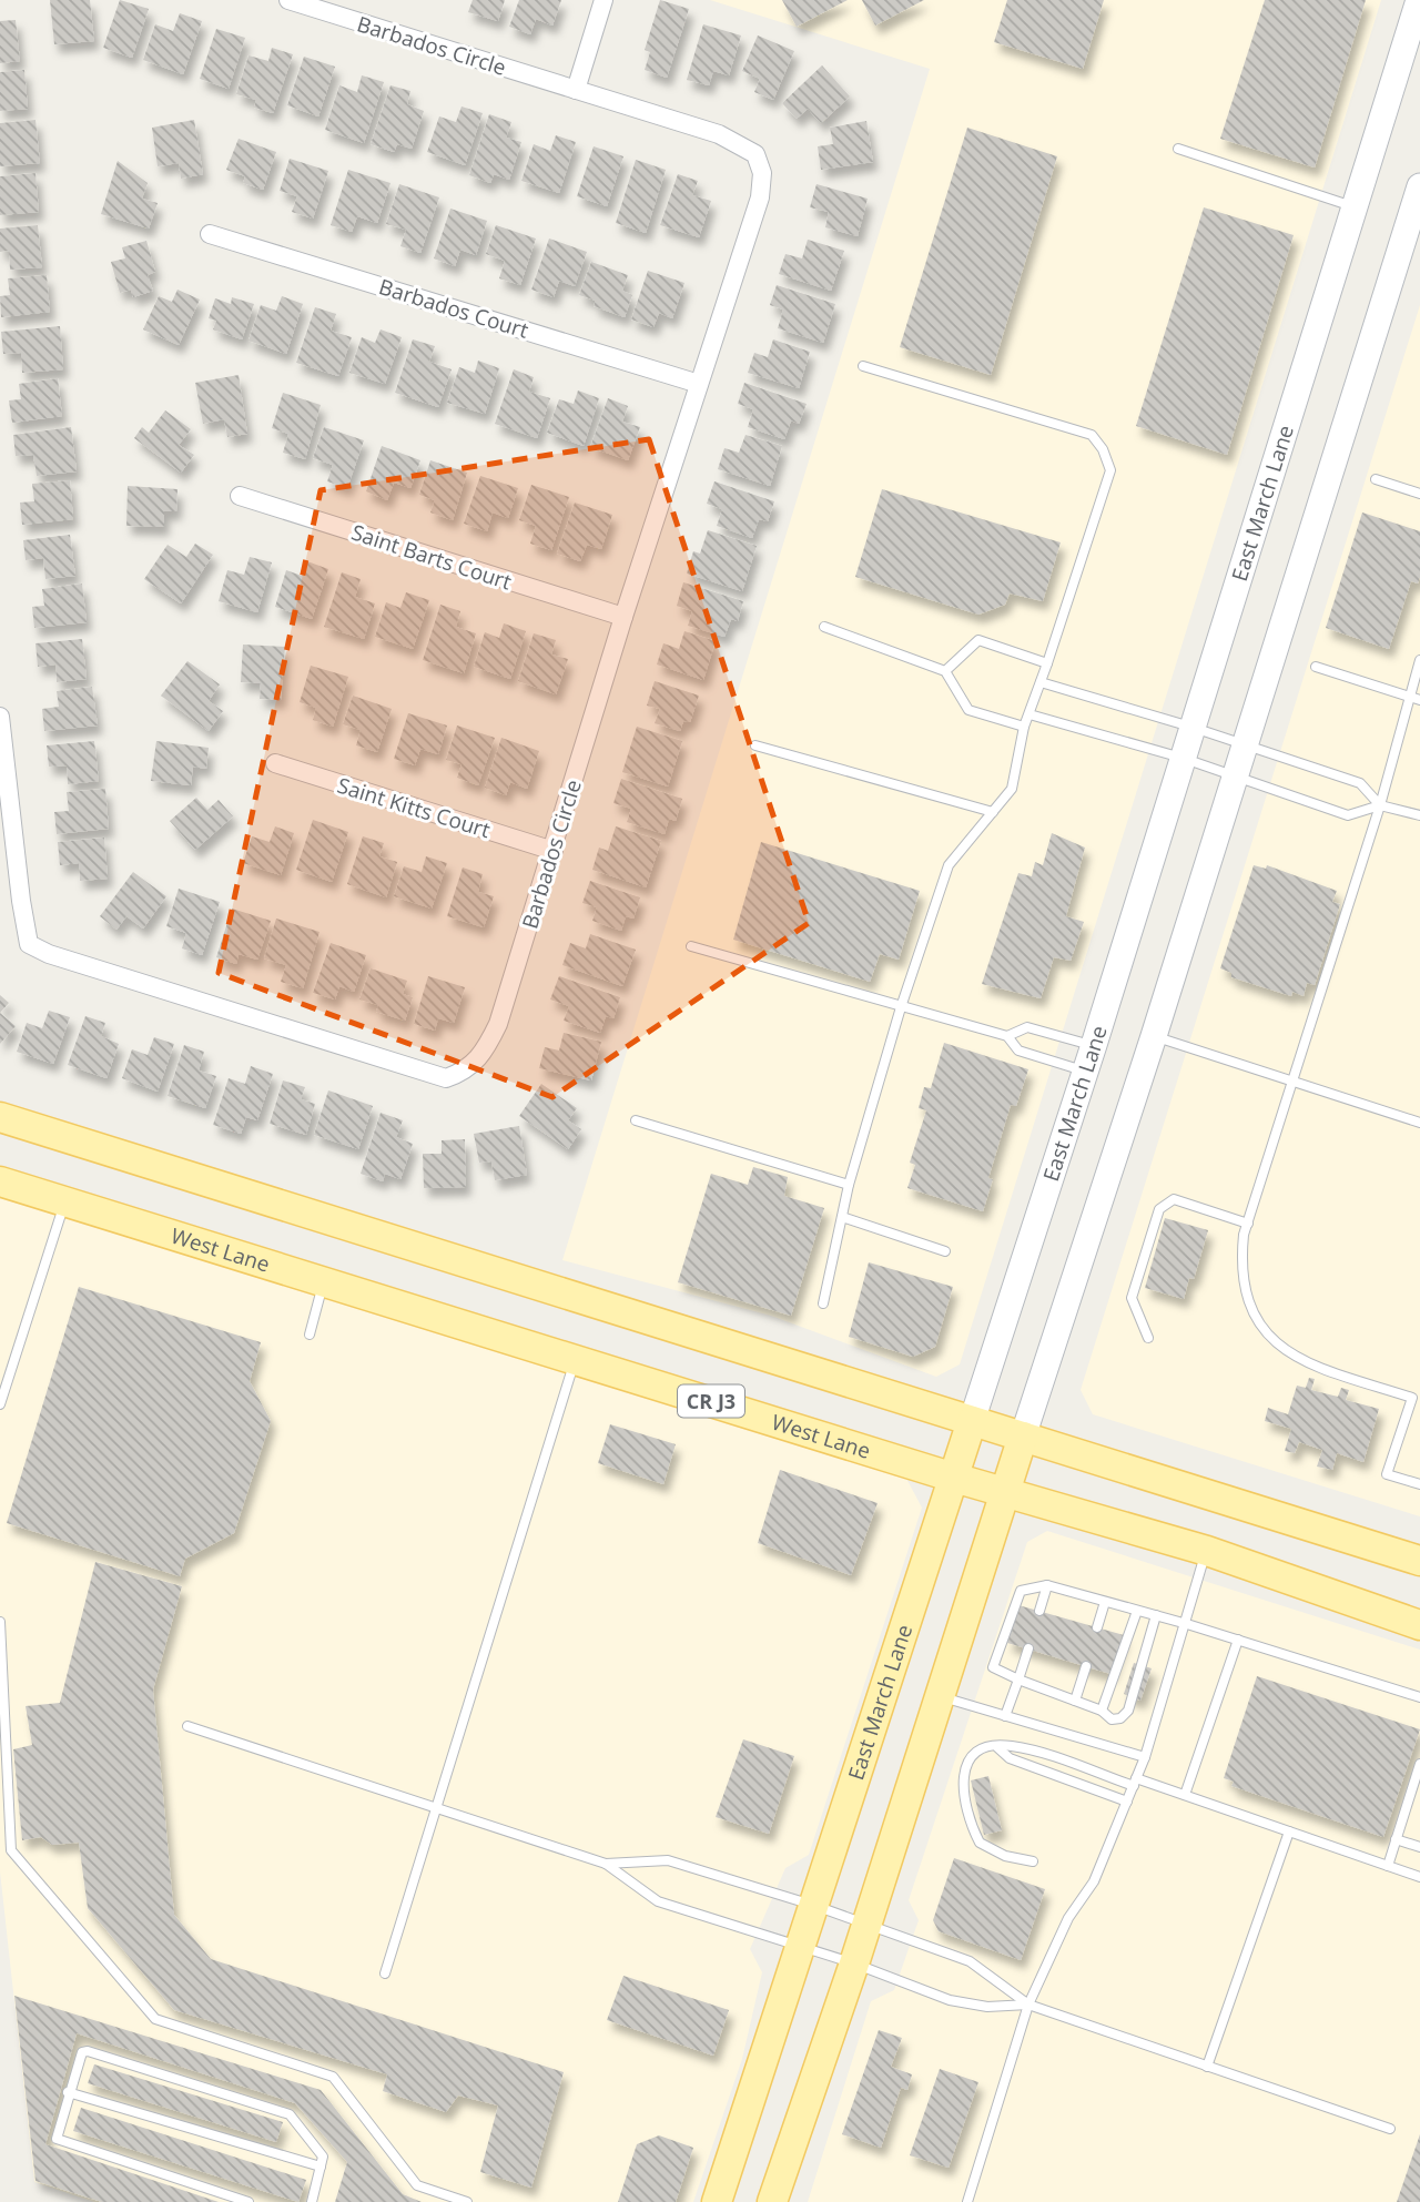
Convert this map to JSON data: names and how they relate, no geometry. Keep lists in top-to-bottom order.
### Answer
{
  "streets": {
    "main road": ["East March Lane", "West Lane", "CR J3"],
    "street": [
      "Barbados Circle",
      "Barbados Court",
      "Saint Barts Court",
      "Saint Kitts Court"
    ]
  },
  "crossings": [
    ["Barbados Circle", "Barbados Court"],
    ["Barbados Circle", "Saint Barts Court"],
    ["Barbados Circle", "Saint Kitts Court"],
    ["East March Lane", "West Lane"]
  ]
}
